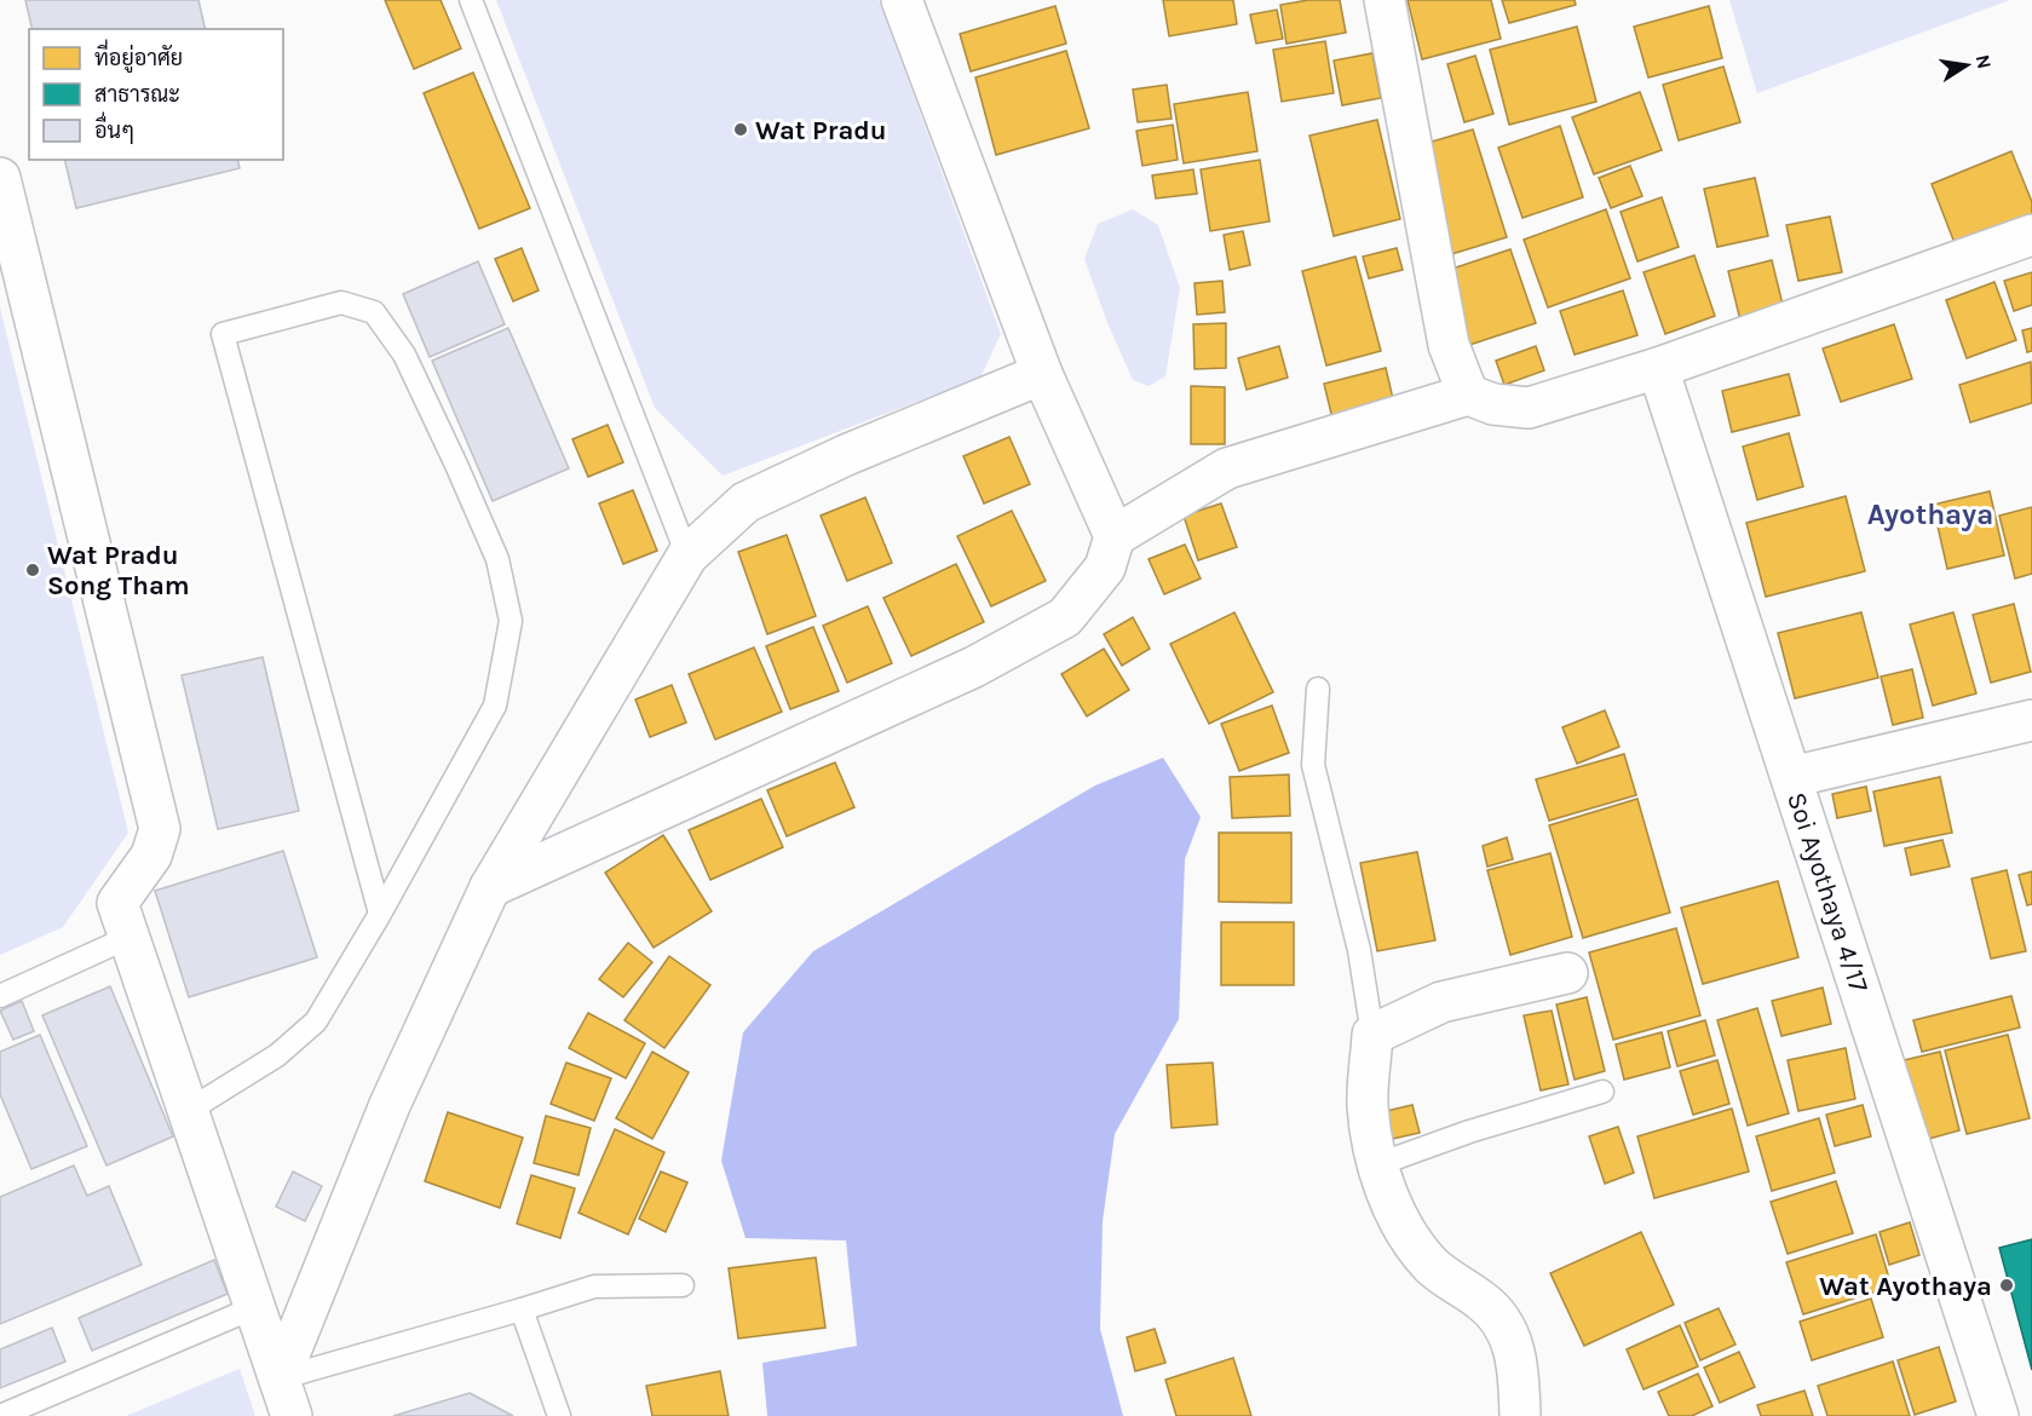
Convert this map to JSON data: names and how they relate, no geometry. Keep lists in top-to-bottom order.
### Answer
{
  "streets": {
    "street": ["Soi Ayothaya 4/17"]
  },
  "districts": ["Ayothaya"],
  "places": ["Wat Pradu", "Wat Pradu Song Tham", "Wat Ayothaya"],
  "legend": ["ที่อยู่อาศัย", "สาธารณะ", "อื่นๆ"],
  "north": "right"
}
